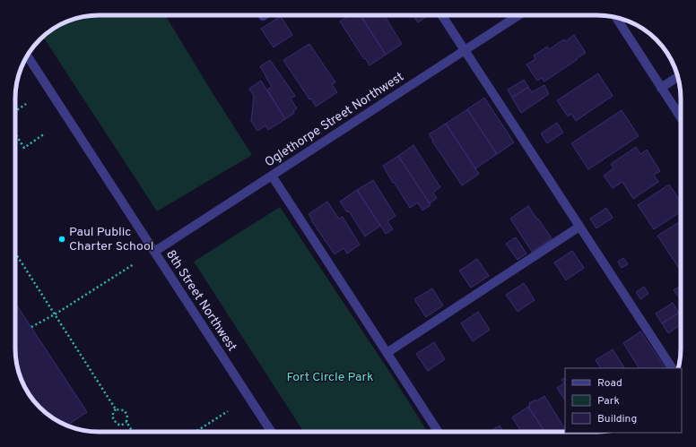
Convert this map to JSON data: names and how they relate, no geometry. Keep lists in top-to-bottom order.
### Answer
{
  "streets": {
    "street": ["Oglethorpe Street Northwest", "8th Street Northwest"]
  },
  "crossings": [
    ["Oglethorpe Street Northwest", "8th Street Northwest"]
  ],
  "parks": ["Fort Circle Park"],
  "places": ["Paul Public Charter School"],
  "legend": ["Road", "Park", "Building"]
}
